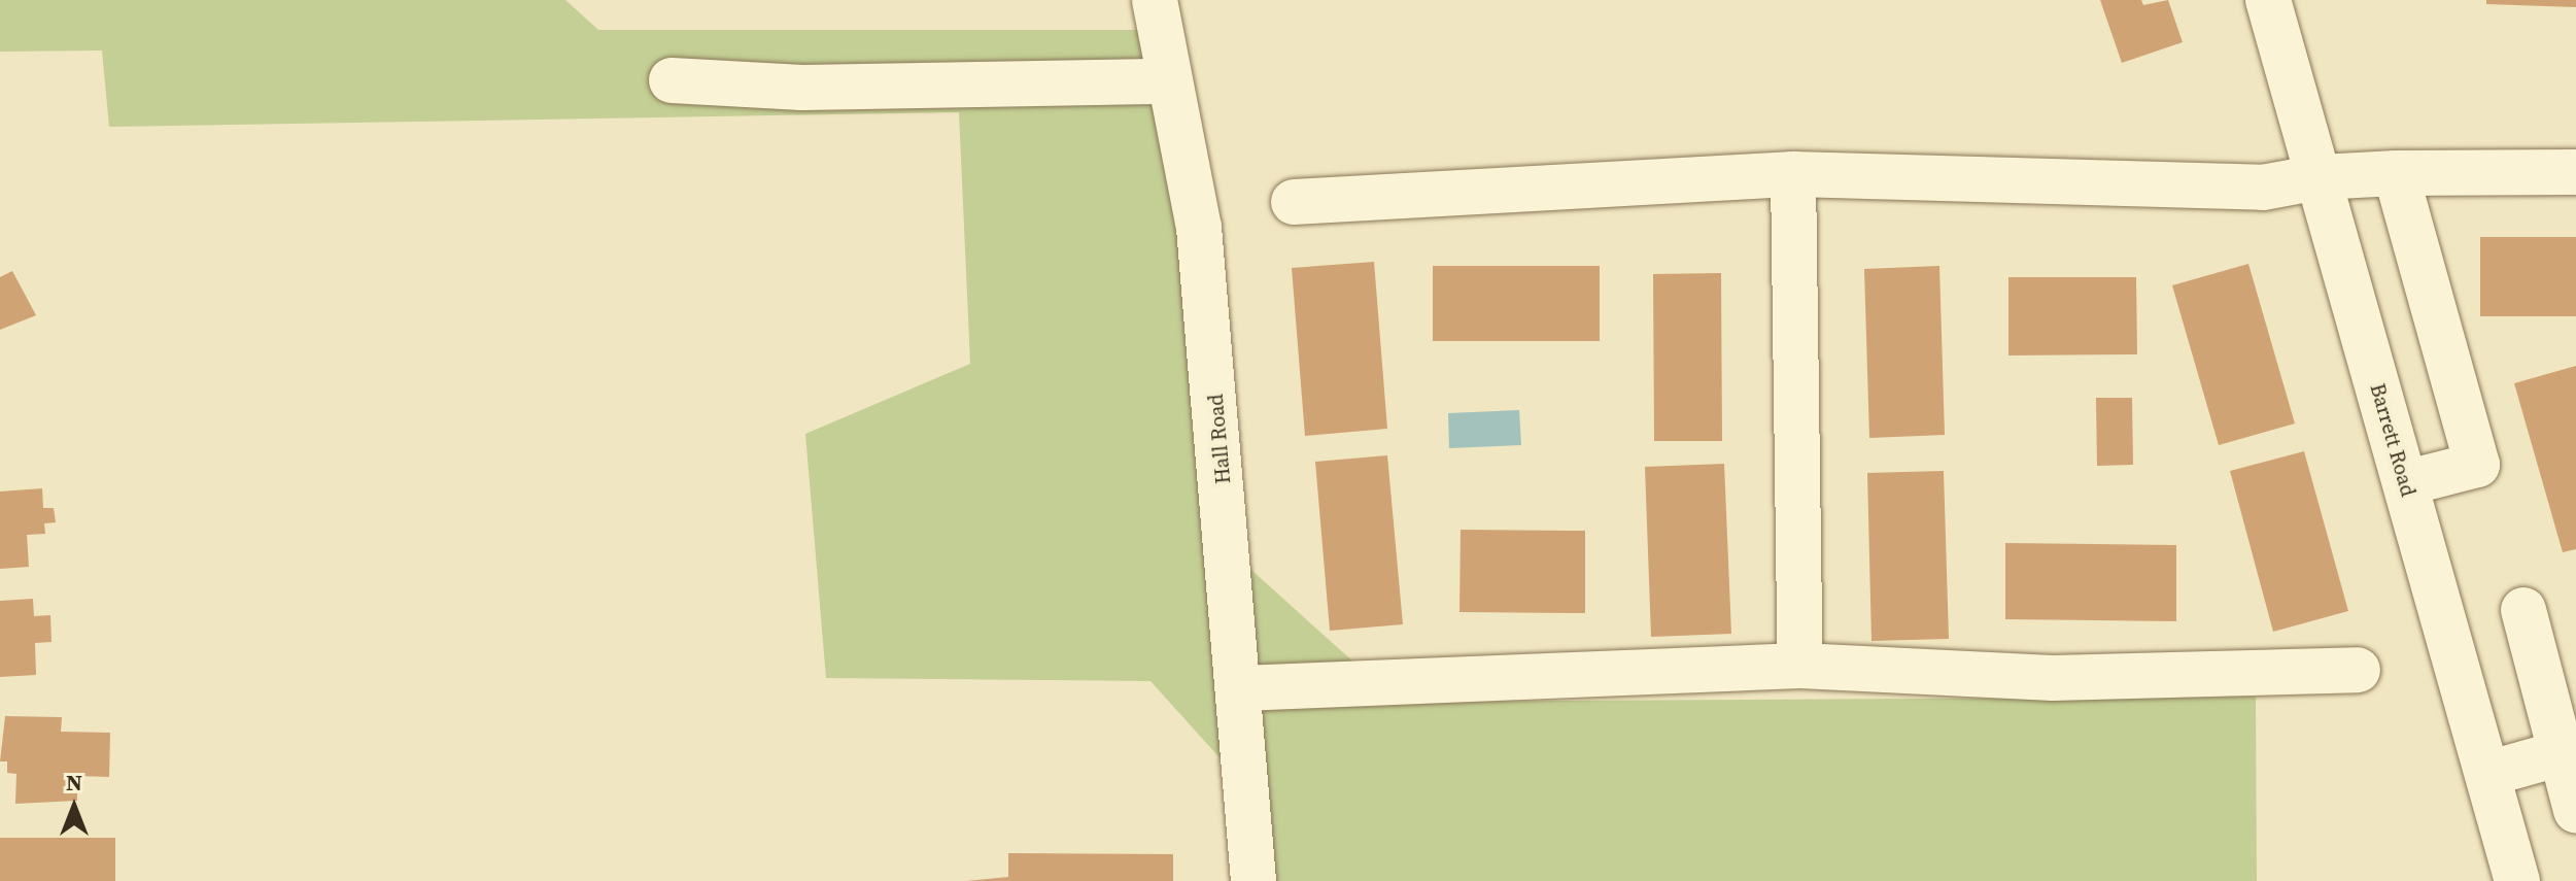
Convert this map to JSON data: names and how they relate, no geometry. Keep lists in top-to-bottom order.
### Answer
{
  "streets": {
    "street": ["Hall Road", "Barrett Road"]
  },
  "north": "top"
}
